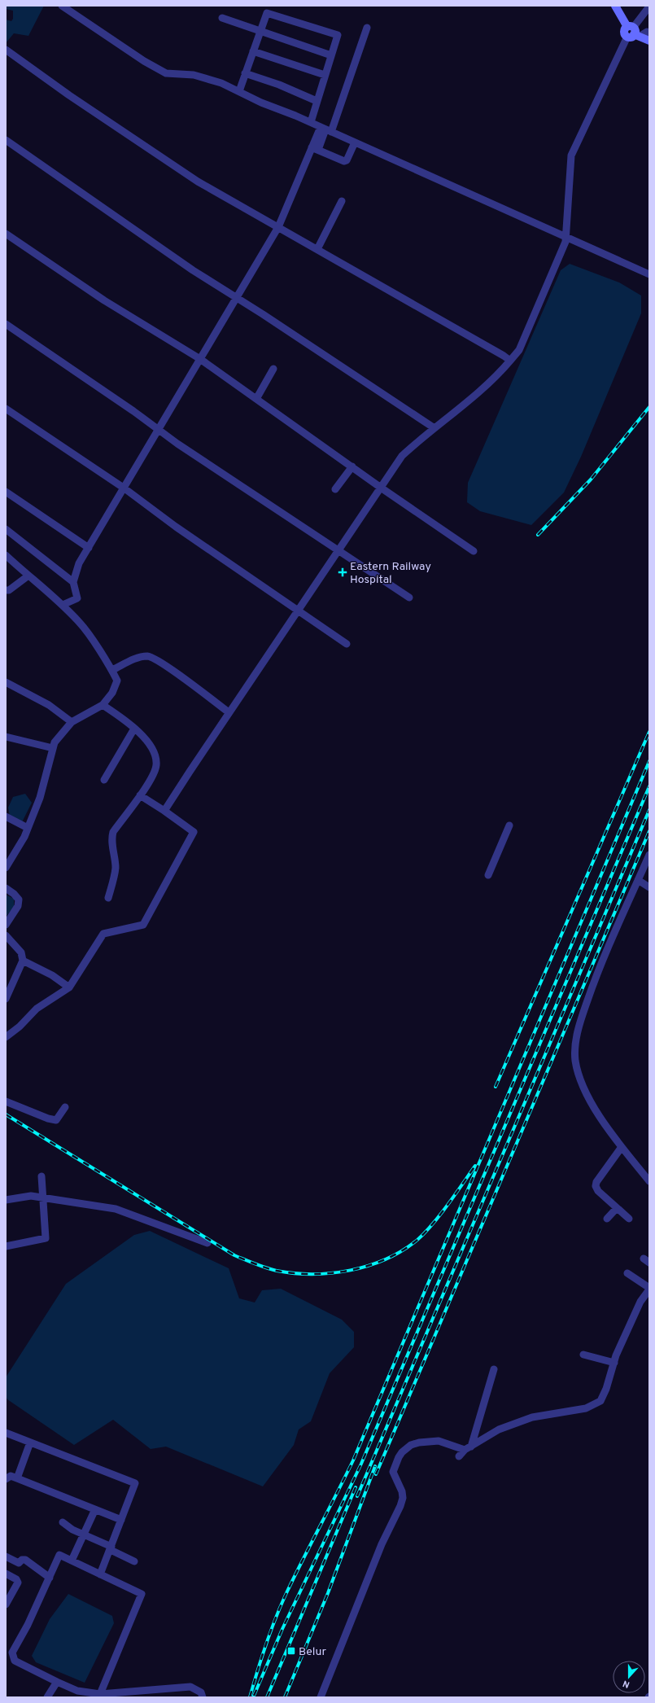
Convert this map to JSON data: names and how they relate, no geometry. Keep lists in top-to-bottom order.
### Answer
{
  "places": {
    "health": ["Eastern Railway Hospital"],
    "transit": ["Belur"]
  },
  "north": "bottom"
}
